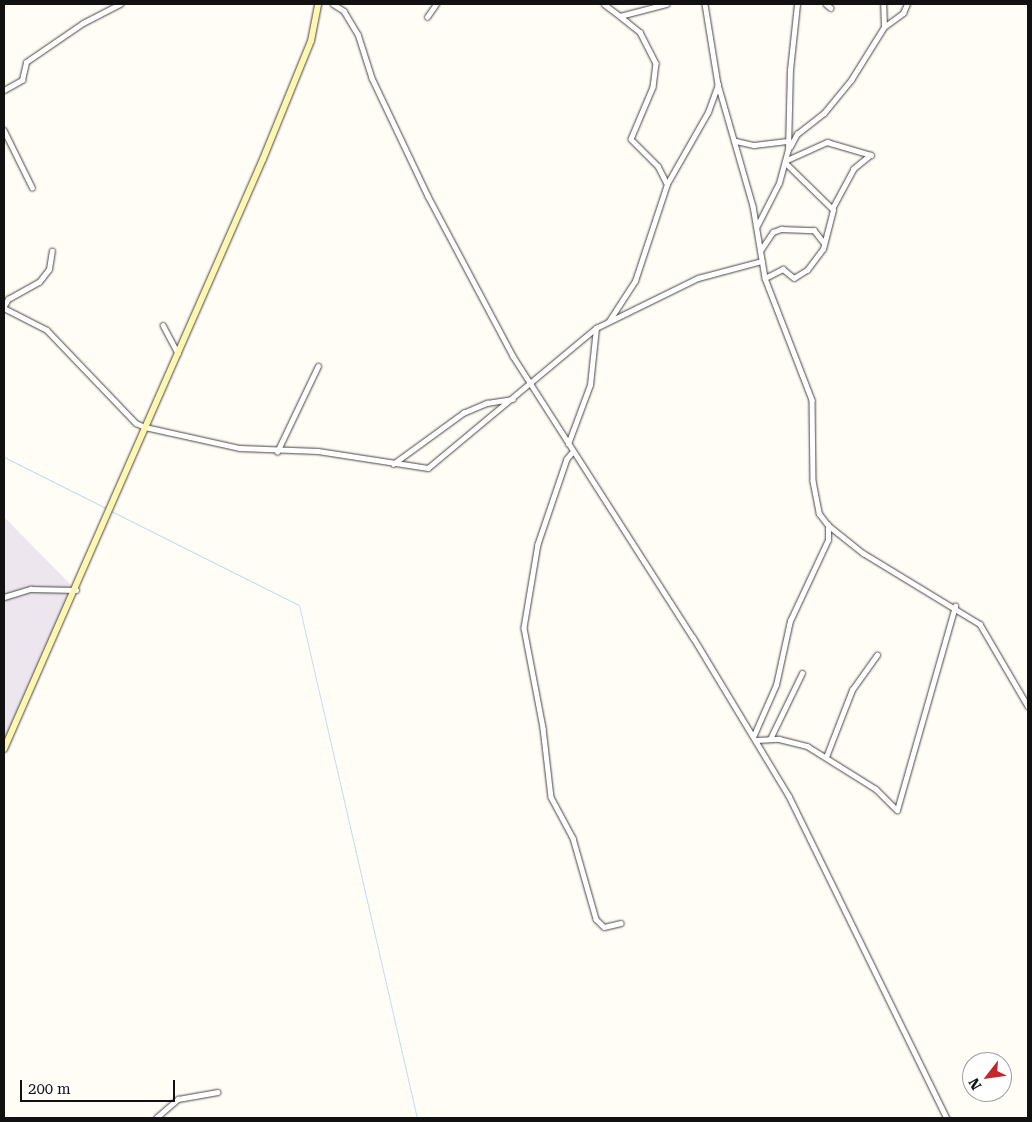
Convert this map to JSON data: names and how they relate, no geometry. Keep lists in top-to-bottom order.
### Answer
{
  "scale_bar": "200 m",
  "north": "bottom left"
}
